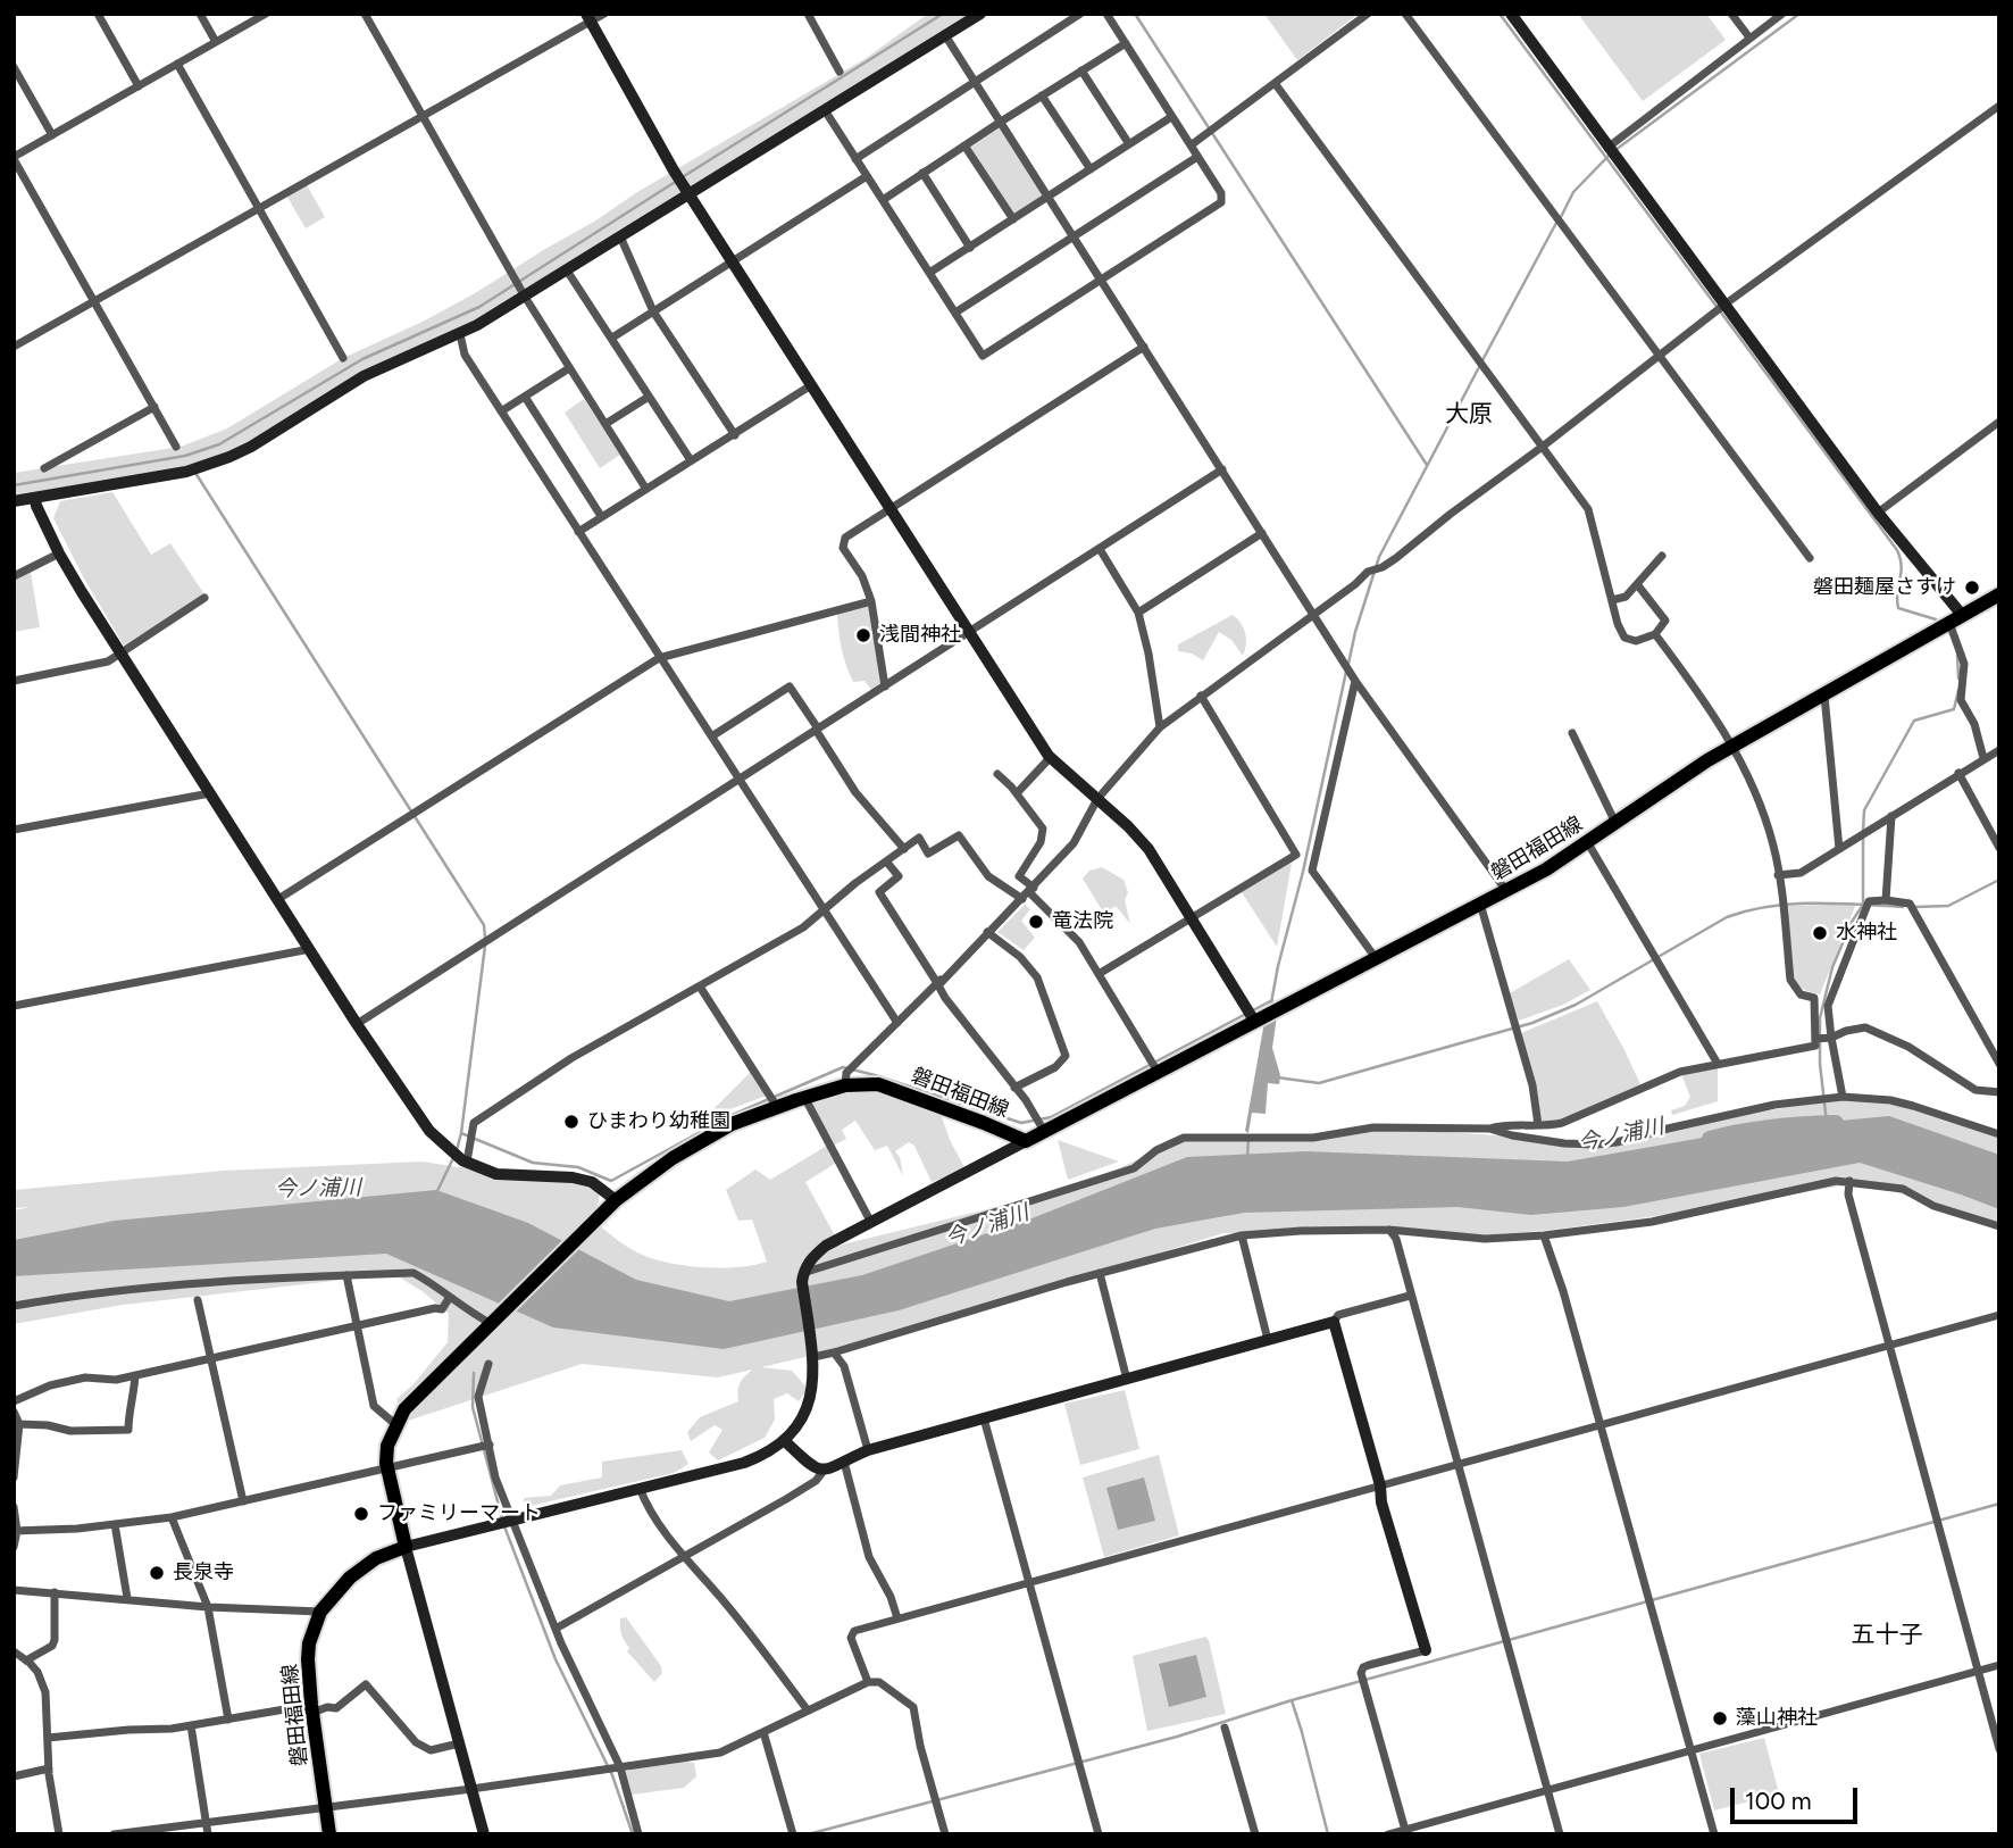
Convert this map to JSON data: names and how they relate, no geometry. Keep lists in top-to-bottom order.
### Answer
{
  "streets": {
    "main road": ["磐田福田線"]
  },
  "districts": ["大原", "五十子"],
  "water": ["今ノ浦川"],
  "places": [
    "磐田麺屋さすけ",
    "浅間神社",
    "竜法院",
    "水神社",
    "ひまわり幼稚園",
    "ファミリーマート",
    "長泉寺",
    "藻山神社"
  ],
  "scale_bar": "100 m"
}
